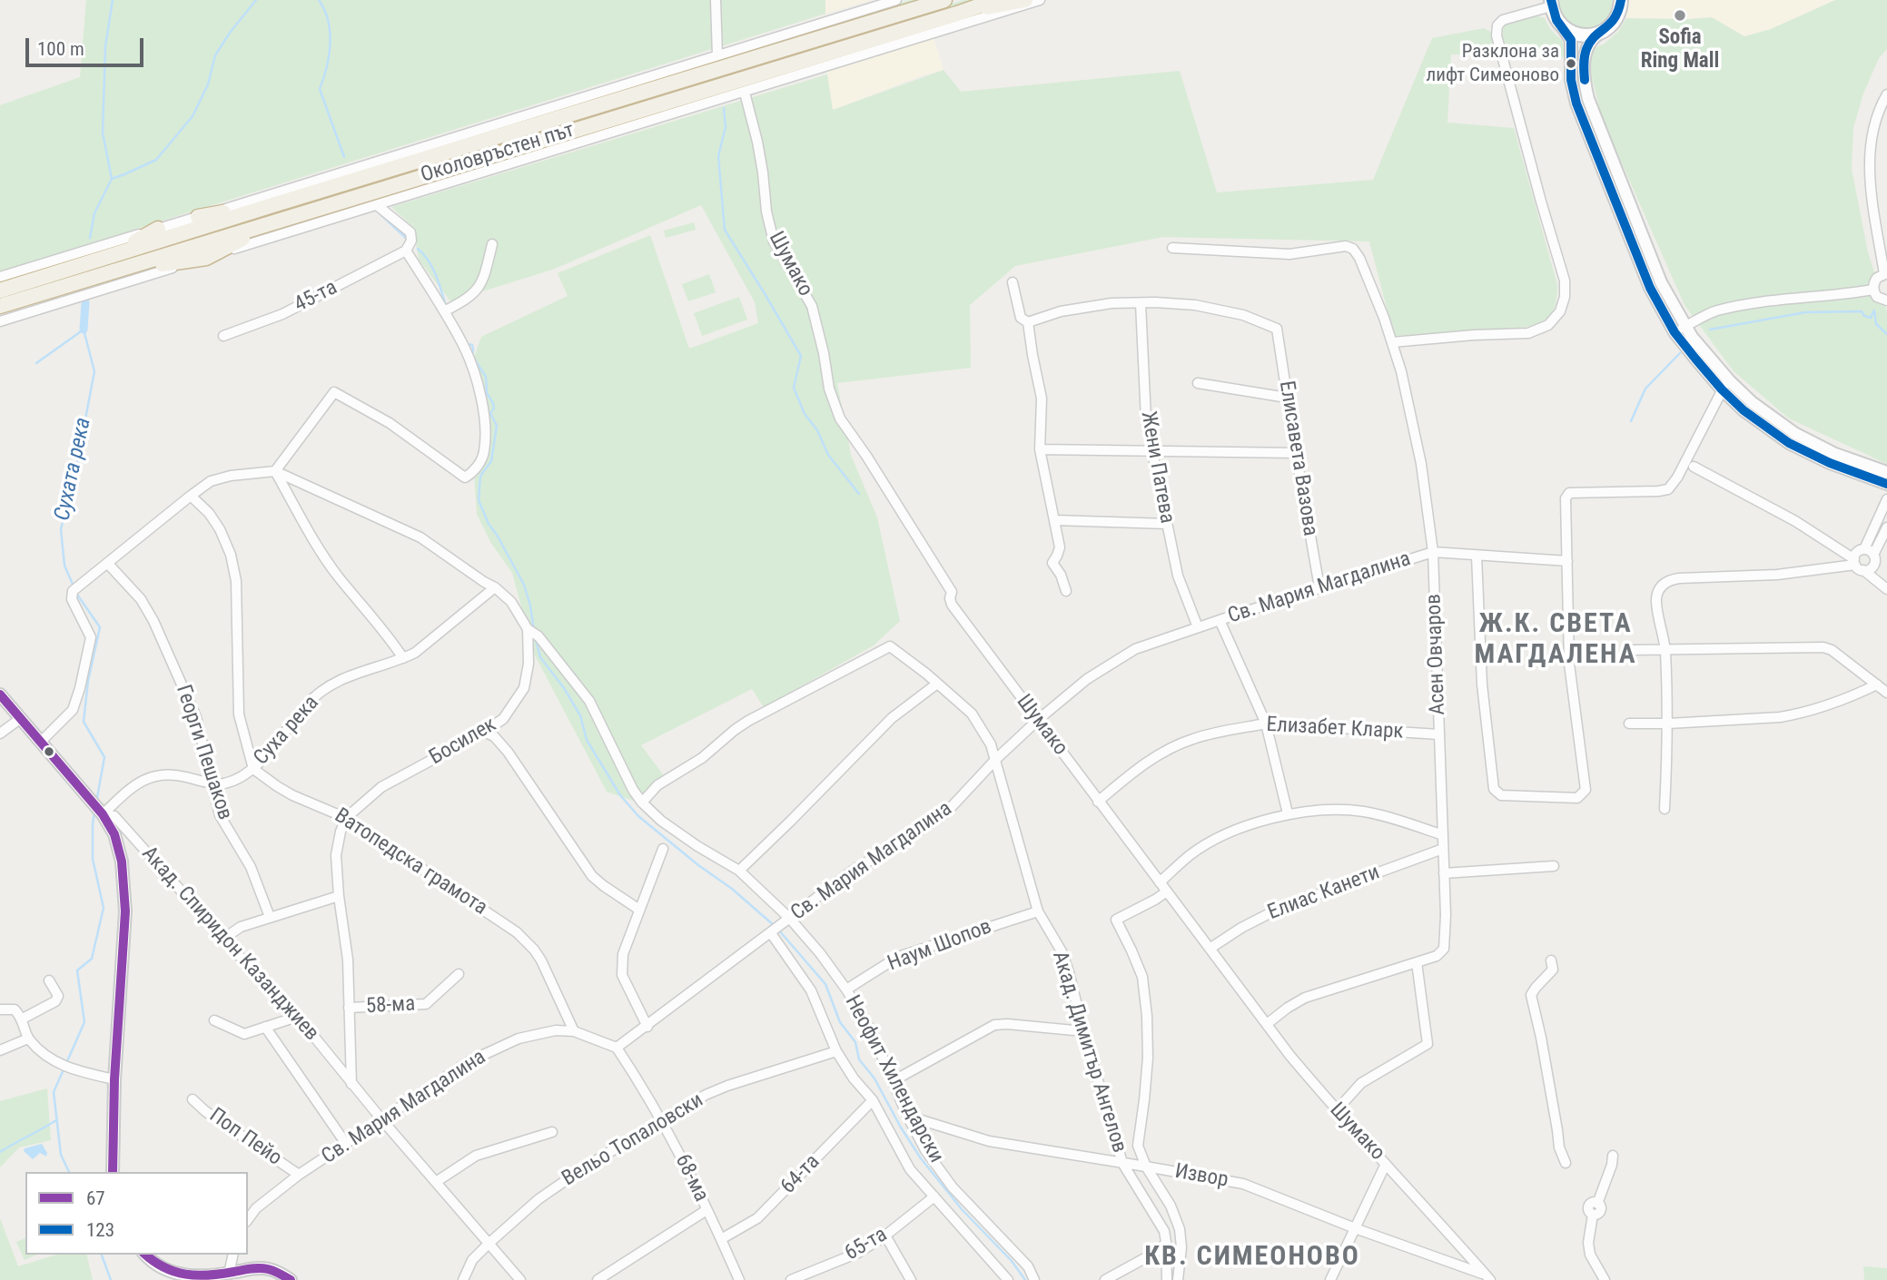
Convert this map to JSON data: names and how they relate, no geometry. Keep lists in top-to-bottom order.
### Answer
{
  "streets": {
    "highway": ["Околовръстен път"],
    "street": [
      "Шумако",
      "45-та",
      "Елисавета Вазова",
      "Жени Патева",
      "Св. Мария Магдалина",
      "Асен Овчаров",
      "Елизабет Кларк",
      "Суха река",
      "Босилек",
      "Георги Пешаков",
      "Ватопедска грамота",
      "Елиас Канети",
      "Акад. Спиридон Казанджиев",
      "Наум Шопов",
      "58-ма",
      "Акад. Димитър Ангелов",
      "Неофит Хилендарски",
      "Поп Пейо",
      "Вельо Топаловски",
      "64-та",
      "Извор",
      "68-ма",
      "65-та"
    ]
  },
  "crossings": [
    ["Шумако", "Св. Мария Магдалина"],
    ["Шумако", "Елизабет Кларк"],
    ["Шумако", "Елиас Канети"],
    ["Шумако", "Извор"],
    ["Елисавета Вазова", "Жени Патева"],
    ["Елисавета Вазова", "Св. Мария Магдалина"],
    ["Жени Патева", "Св. Мария Магдалина"],
    ["Св. Мария Магдалина", "Асен Овчаров"],
    ["Св. Мария Магдалина", "Ватопедска грамота"],
    ["Св. Мария Магдалина", "Акад. Димитър Ангелов"],
    ["Св. Мария Магдалина", "Неофит Хилендарски"],
    ["Св. Мария Магдалина", "Поп Пейо"],
    ["Св. Мария Магдалина", "68-ма"],
    ["Асен Овчаров", "Елизабет Кларк"],
    ["Асен Овчаров", "Елиас Канети"],
    ["Суха река", "Босилек"],
    ["Суха река", "Георги Пешаков"],
    ["Суха река", "Ватопедска грамота"],
    ["Суха река", "Акад. Спиридон Казанджиев"],
    ["Босилек", "Георги Пешаков"],
    ["Босилек", "Ватопедска грамота"],
    ["Босилек", "Неофит Хилендарски"],
    ["Наум Шопов", "Акад. Димитър Ангелов"],
    ["Наум Шопов", "Неофит Хилендарски"],
    ["Акад. Димитър Ангелов", "Неофит Хилендарски"],
    ["Акад. Димитър Ангелов", "Извор"],
    ["Неофит Хилендарски", "Вельо Топаловски"],
    ["Неофит Хилендарски", "64-та"],
    ["Неофит Хилендарски", "Извор"],
    ["Неофит Хилендарски", "65-та"],
    ["Вельо Топаловски", "68-ма"],
    ["64-та", "68-ма"]
  ],
  "districts": ["Ж.К. СВЕТА МАГДАЛЕНА", "КВ. СИМЕОНОВО"],
  "water": ["Сухата река"],
  "places": ["Sofia Ring Mall", "Разклона за лифт Симеоново"],
  "lines": ["transit line 123", "transit line 67"],
  "legend": ["67", "123"],
  "scale_bar": "100 m"
}
